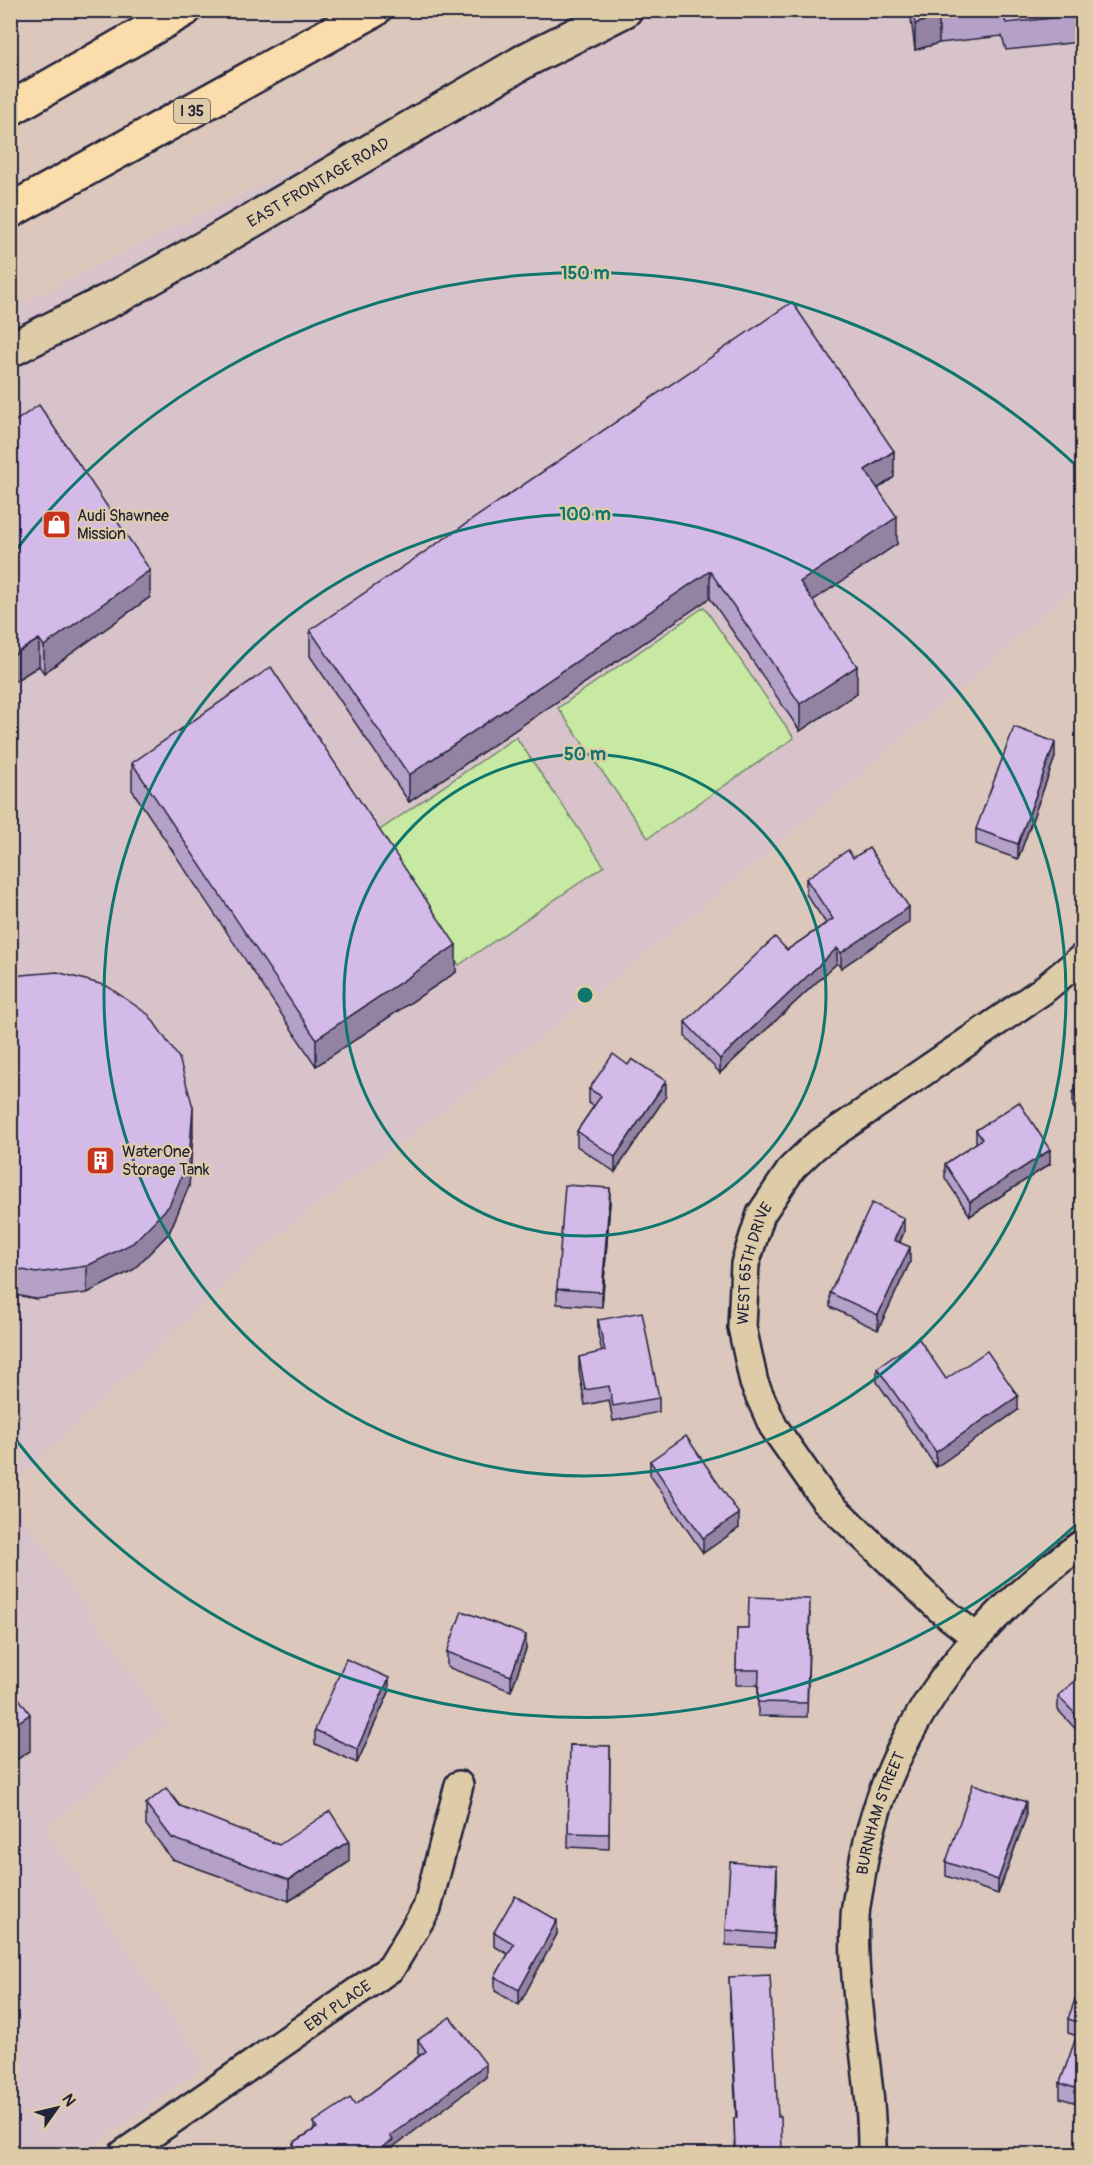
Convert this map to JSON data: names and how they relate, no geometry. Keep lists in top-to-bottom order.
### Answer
{
  "streets": {
    "highway": ["I 35"],
    "street": [
      "EAST FRONTAGE ROAD",
      "WEST 65TH DRIVE",
      "BURNHAM STREET",
      "EBY PLACE"
    ]
  },
  "crossings": [
    ["WEST 65TH DRIVE", "BURNHAM STREET"]
  ],
  "places": {
    "shop": ["Audi Shawnee Mission"],
    "building": ["WaterOne Storage Tank"]
  },
  "north": "top right",
  "rings": ["150 m", "100 m", "50 m"]
}
